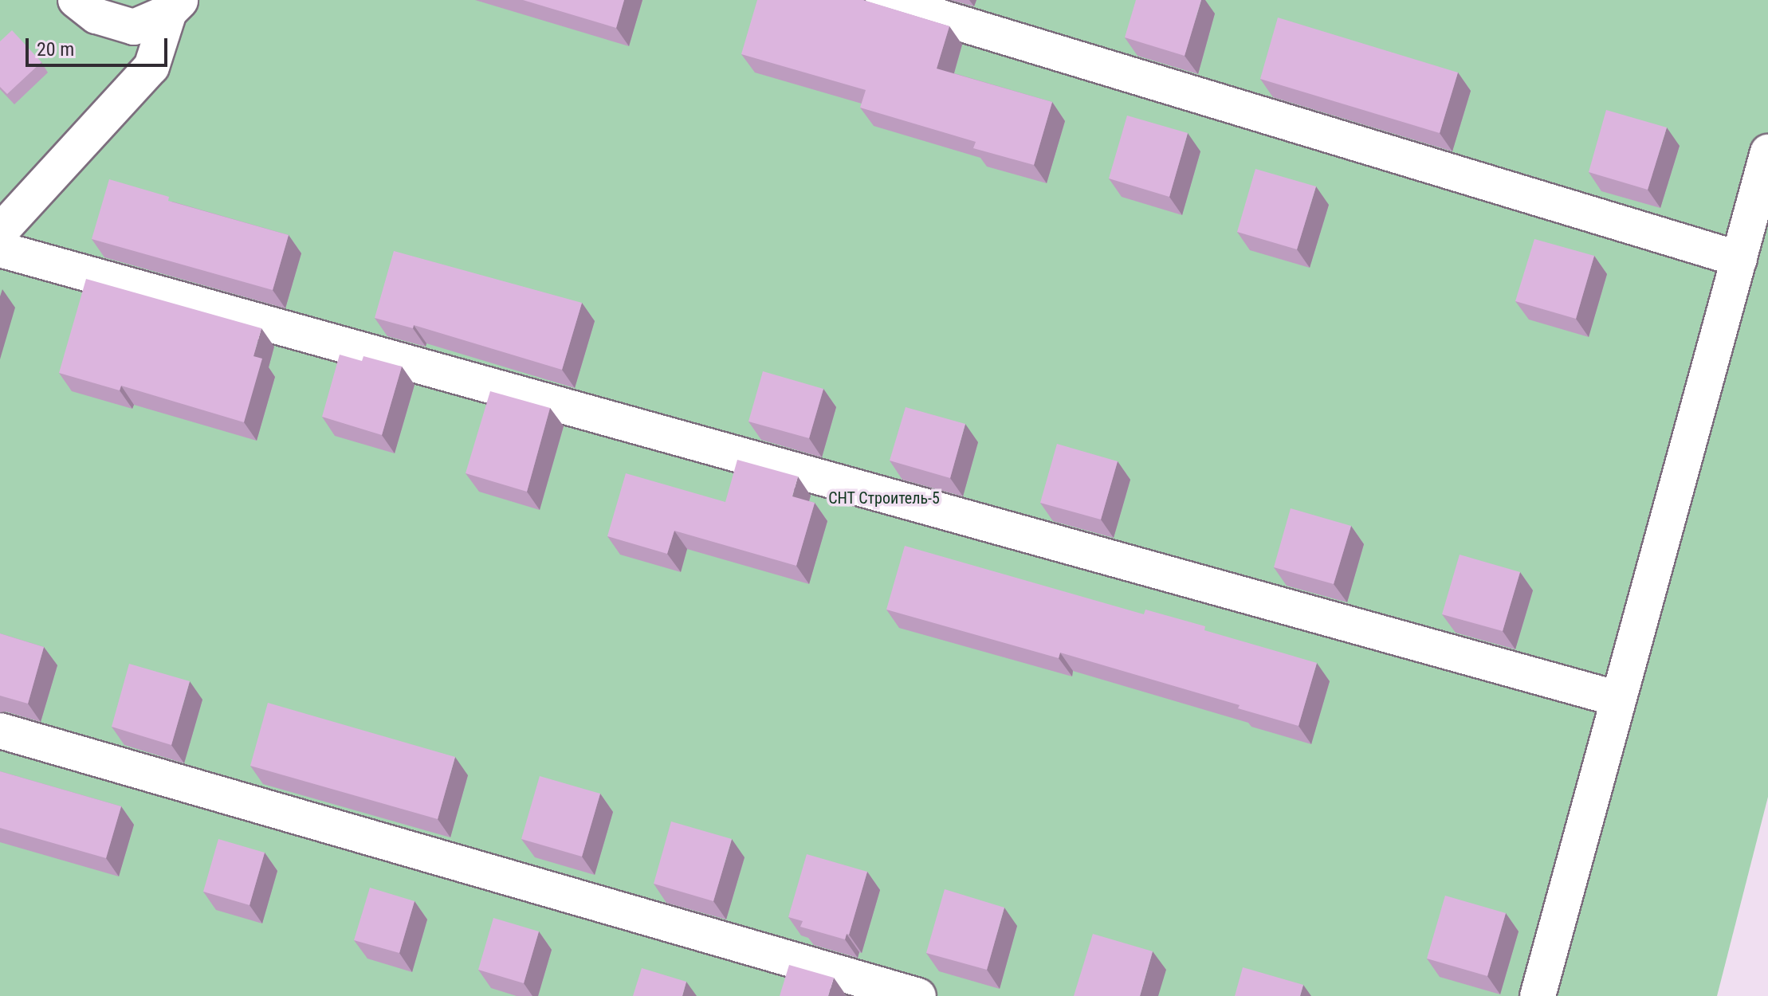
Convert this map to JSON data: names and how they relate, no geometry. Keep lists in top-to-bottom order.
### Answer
{
  "parks": ["СНТ Строитель-5"],
  "scale_bar": "20 m"
}
